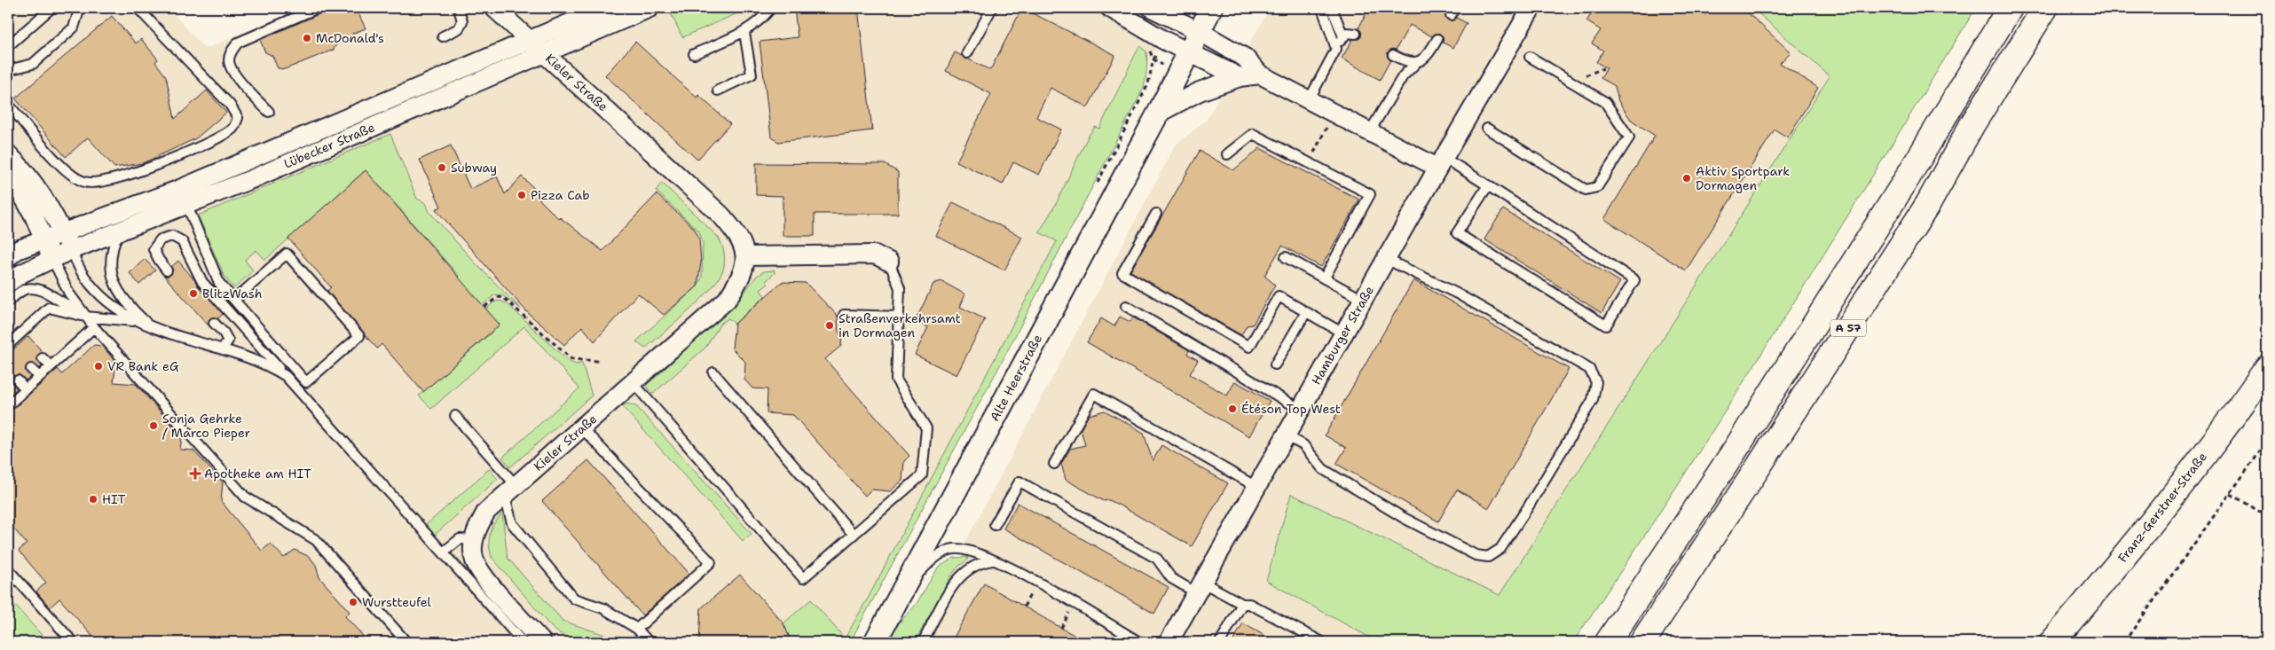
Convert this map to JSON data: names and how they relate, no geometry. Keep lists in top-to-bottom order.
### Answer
{
  "streets": {
    "main road": ["A 57", "Franz-Gerstner-Straße"],
    "street": [
      "Kieler Straße",
      "Lübecker Straße",
      "Hamburger Straße",
      "Alte Heerstraße"
    ]
  },
  "crossings": [
    ["Kieler Straße", "Lübecker Straße"]
  ],
  "places": {
    "other": [
      "McDonald's",
      "Subway",
      "Aktiv Sportpark Dormagen",
      "Pizza Cab",
      "BlitzWash",
      "Straßenverkehrsamt in Dormagen",
      "VR Bank eG",
      "Étéson Top West",
      "Sonja Gehrke / Marco Pieper",
      "HIT",
      "Wurstteufel"
    ],
    "health": ["Apotheke am HIT"]
  }
}
